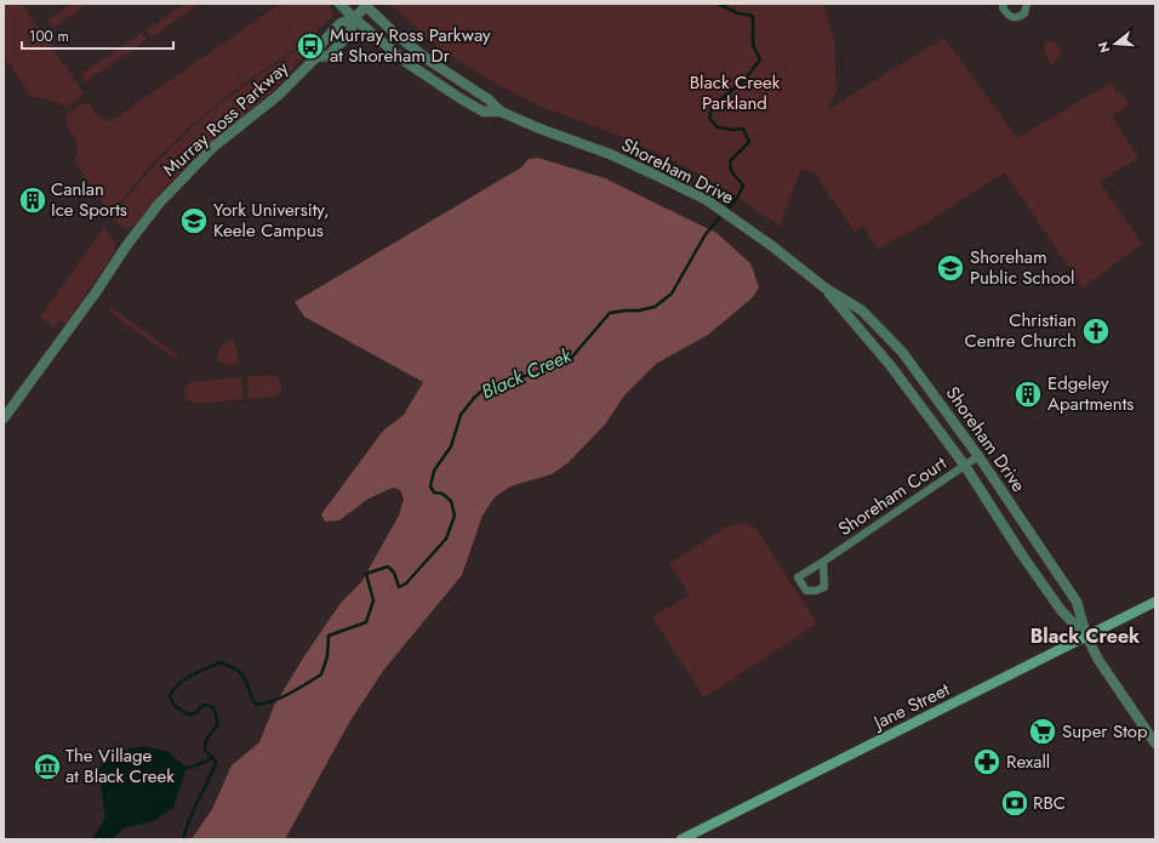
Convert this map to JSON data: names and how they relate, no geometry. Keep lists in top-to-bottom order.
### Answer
{
  "streets": {
    "main road": ["Jane Street"],
    "street": ["Murray Ross Parkway", "Shoreham Drive", "Shoreham Court"]
  },
  "crossings": [
    ["Murray Ross Parkway", "Shoreham Drive"],
    ["Shoreham Drive", "Shoreham Court"],
    ["Shoreham Drive", "Jane Street"]
  ],
  "districts": ["Black Creek"],
  "water": ["Black Creek"],
  "parks": ["Black Creek Parkland"],
  "places": {
    "bus stop": ["Murray Ross Parkway at Shoreham Dr"],
    "building": ["Canlan Ice Sports", "Edgeley Apartments"],
    "school or university": ["York University, Keele Campus", "Shoreham Public School"],
    "church": ["Christian Centre Church"],
    "supermarket": ["Super Stop"],
    "pharmacy": ["Rexall"],
    "museum": ["The Village at Black Creek"],
    "bank": ["RBC"]
  },
  "scale_bar": "100 m",
  "north": "left"
}
